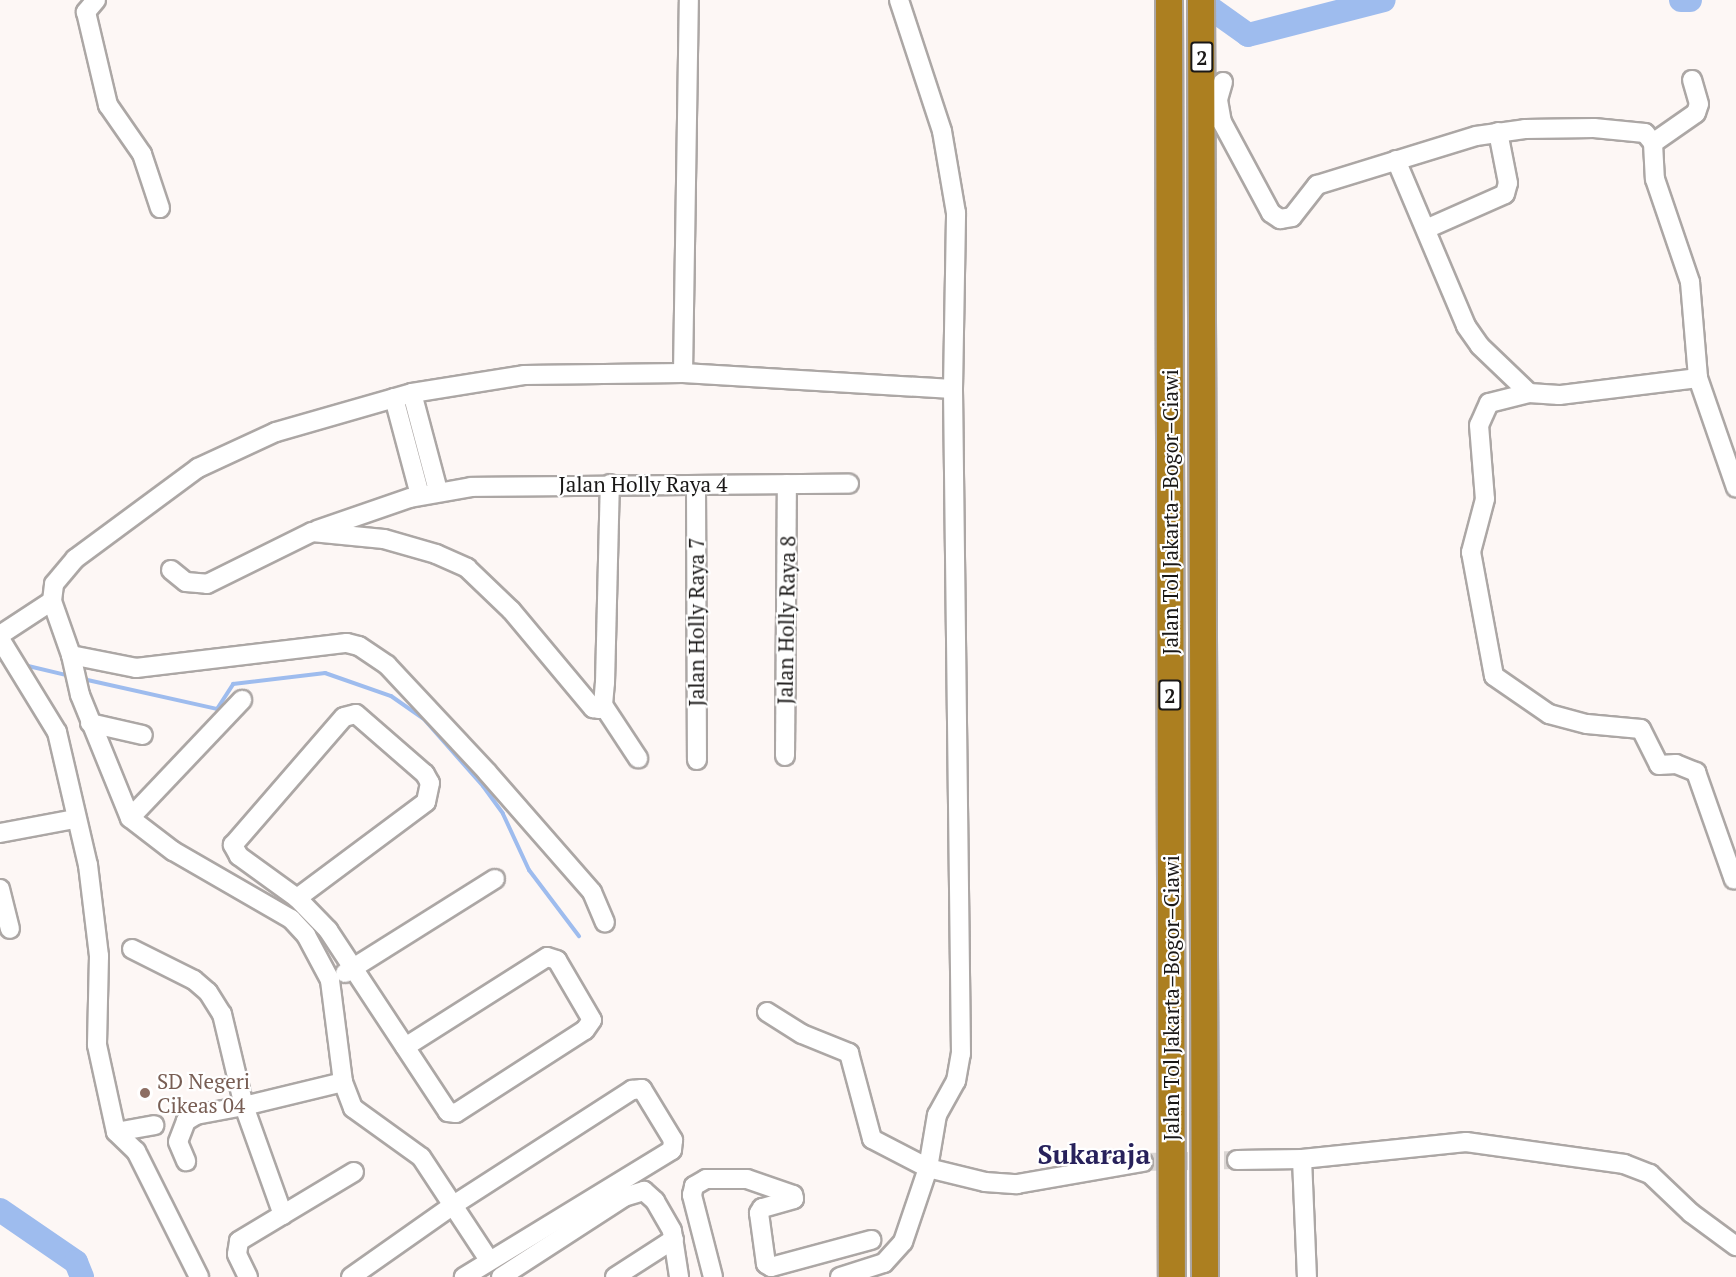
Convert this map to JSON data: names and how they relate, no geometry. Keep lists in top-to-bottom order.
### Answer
{
  "streets": {
    "highway": ["2", "Jalan Tol Jakarta–Bogor–Ciawi"],
    "street": ["Jalan Holly Raya 4", "Jalan Holly Raya 8", "Jalan Holly Raya 7"]
  },
  "crossings": [
    ["Jalan Holly Raya 4", "Jalan Holly Raya 8"],
    ["Jalan Holly Raya 4", "Jalan Holly Raya 7"]
  ],
  "districts": ["Sukaraja"],
  "places": ["SD Negeri Cikeas 04"]
}
